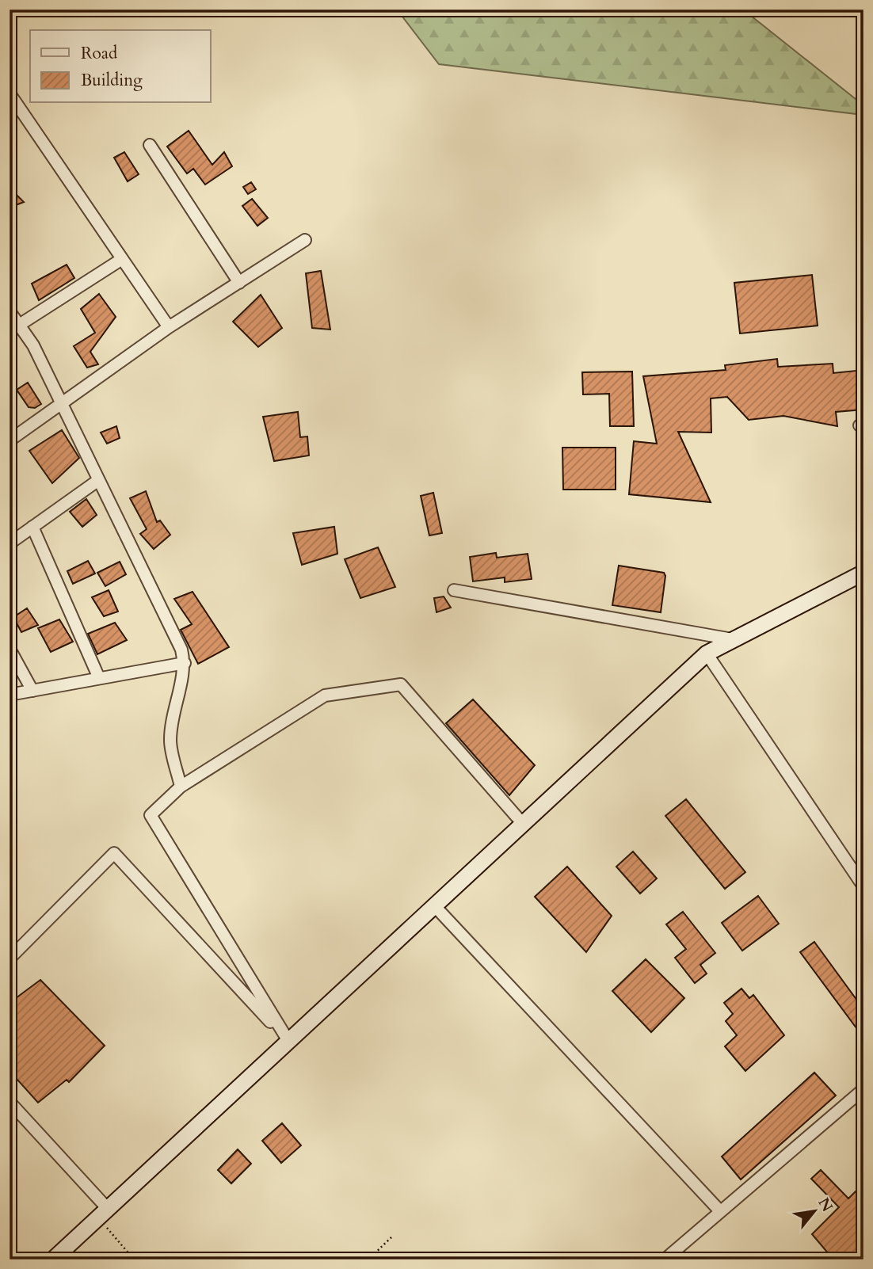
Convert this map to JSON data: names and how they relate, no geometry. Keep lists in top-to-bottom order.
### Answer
{
  "legend": ["Road", "Building"],
  "north": "top right"
}
